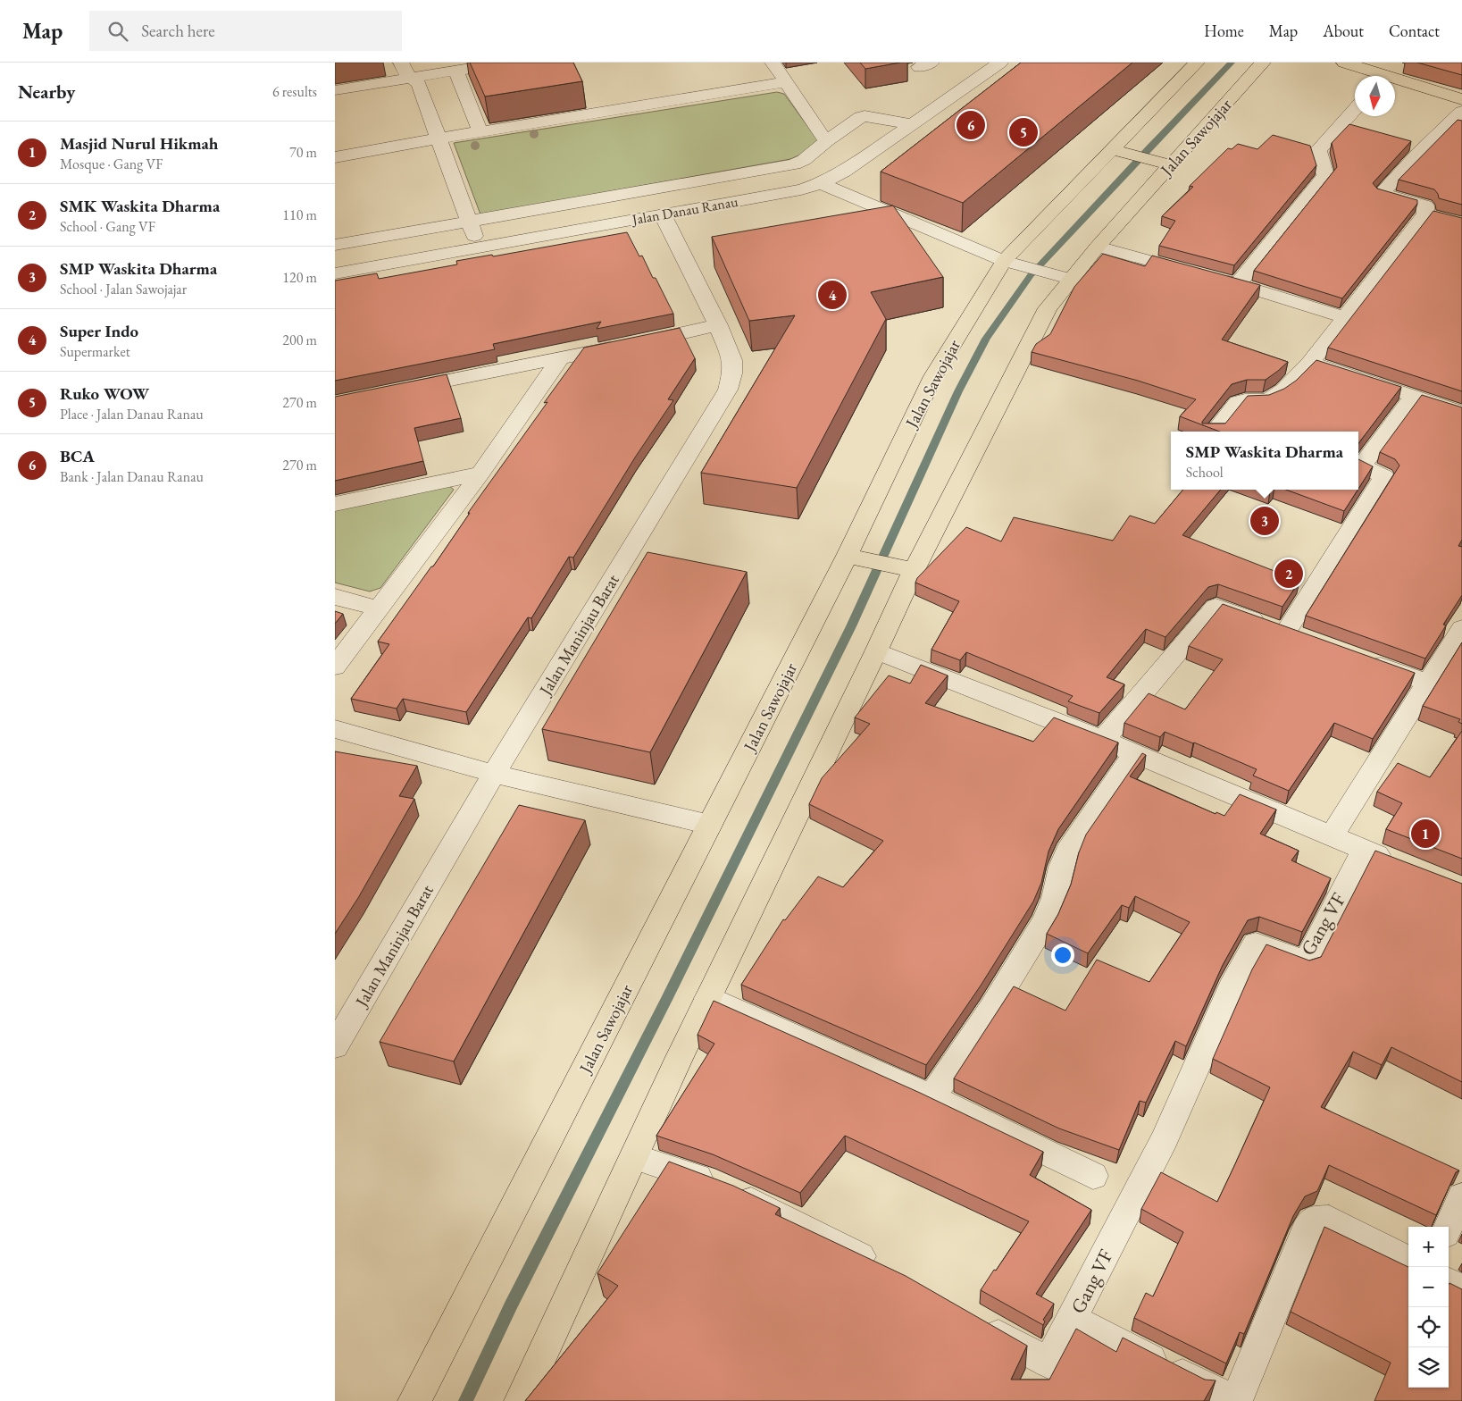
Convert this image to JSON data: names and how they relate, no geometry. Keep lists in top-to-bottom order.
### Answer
{
  "streets": {
    "main road": ["Jalan Sawojajar"],
    "street": ["Jalan Danau Ranau", "Jalan Maninjau Barat", "Gang VF"]
  },
  "crossings": [
    ["Jalan Danau Ranau", "Jalan Maninjau Barat"]
  ],
  "north": "bottom",
  "page": {
    "header": "Map",
    "search": "Search here",
    "nav": [
      "Home",
      "Map",
      "About",
      "Contact"
    ],
    "heading": ["Nearby", "6 results"],
    "pins": [
      "6",
      "5",
      "4",
      "3",
      "2",
      "1"
    ],
    "list": [
      {
        "mark": "1",
        "name": "Masjid Nurul Hikmah",
        "note": "Mosque · Gang VF",
        "value": "70 m"
      },
      {
        "mark": "2",
        "name": "SMK Waskita Dharma",
        "note": "School · Gang VF",
        "value": "110 m"
      },
      {
        "mark": "3",
        "name": "SMP Waskita Dharma",
        "note": "School · Jalan Sawojajar",
        "value": "120 m"
      },
      {
        "mark": "4",
        "name": "Super Indo",
        "note": "Supermarket",
        "value": "200 m"
      },
      {
        "mark": "5",
        "name": "Ruko WOW",
        "note": "Place · Jalan Danau Ranau",
        "value": "270 m"
      },
      {
        "mark": "6",
        "name": "BCA",
        "note": "Bank · Jalan Danau Ranau",
        "value": "270 m"
      }
    ],
    "popup": ["SMP Waskita Dharma", "School"],
    "map_buttons": ["+", "−"]
  }
}
